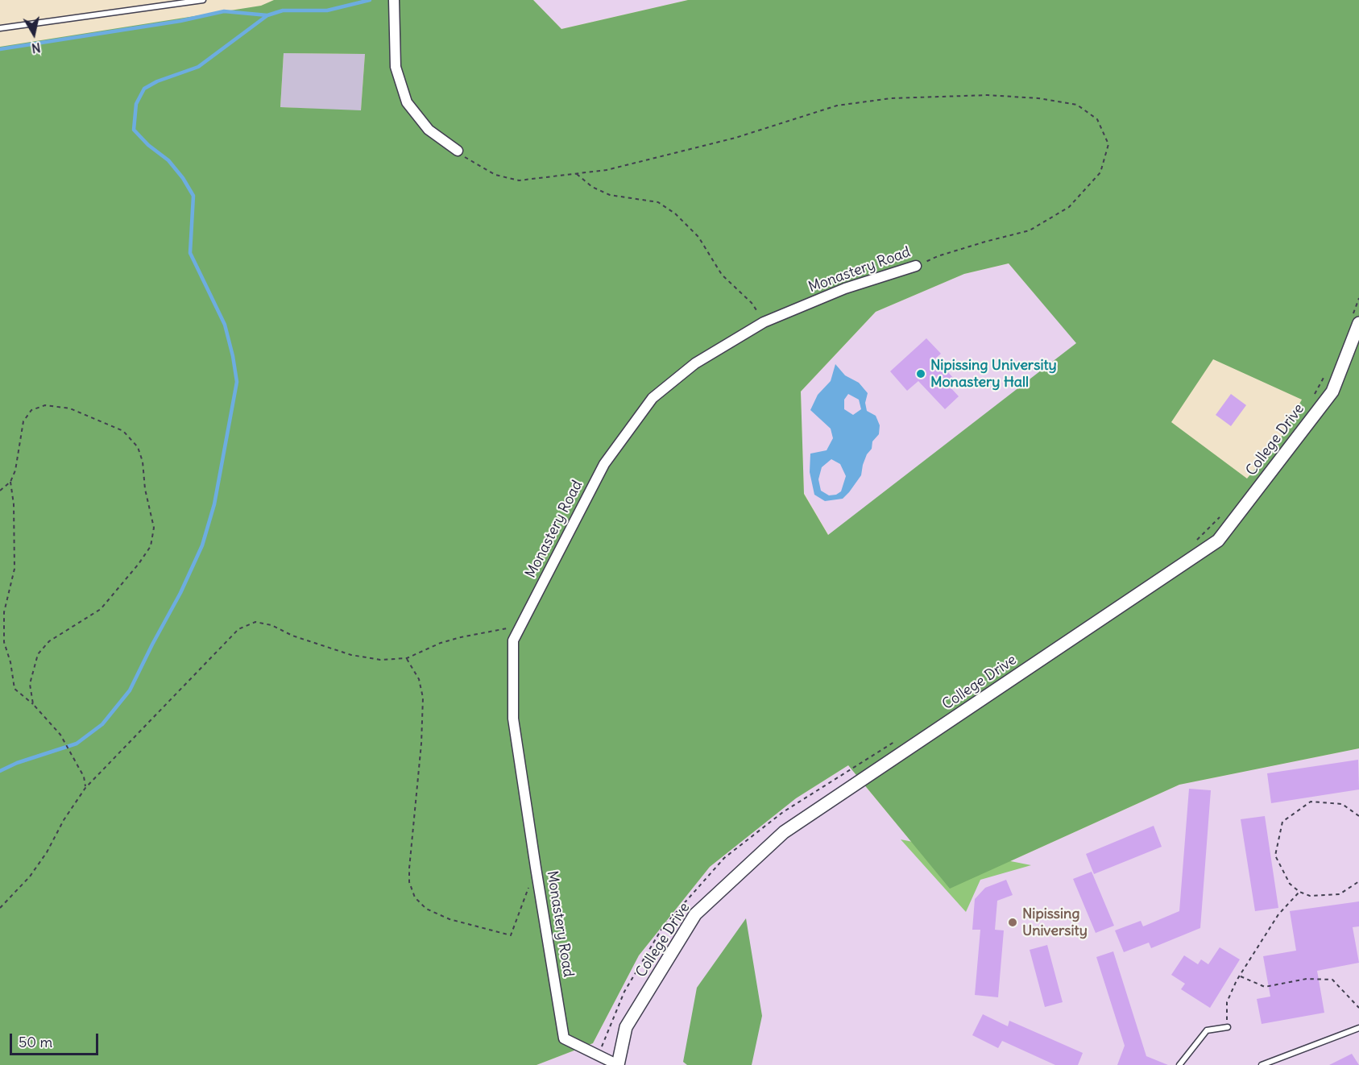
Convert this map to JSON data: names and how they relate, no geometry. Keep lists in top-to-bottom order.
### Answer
{
  "streets": {
    "street": ["Monastery Road", "College Drive"]
  },
  "crossings": [
    ["Monastery Road", "College Drive"]
  ],
  "places": ["Nipissing University Monastery Hall", "Nipissing University"],
  "scale_bar": "50 m",
  "north": "bottom"
}
